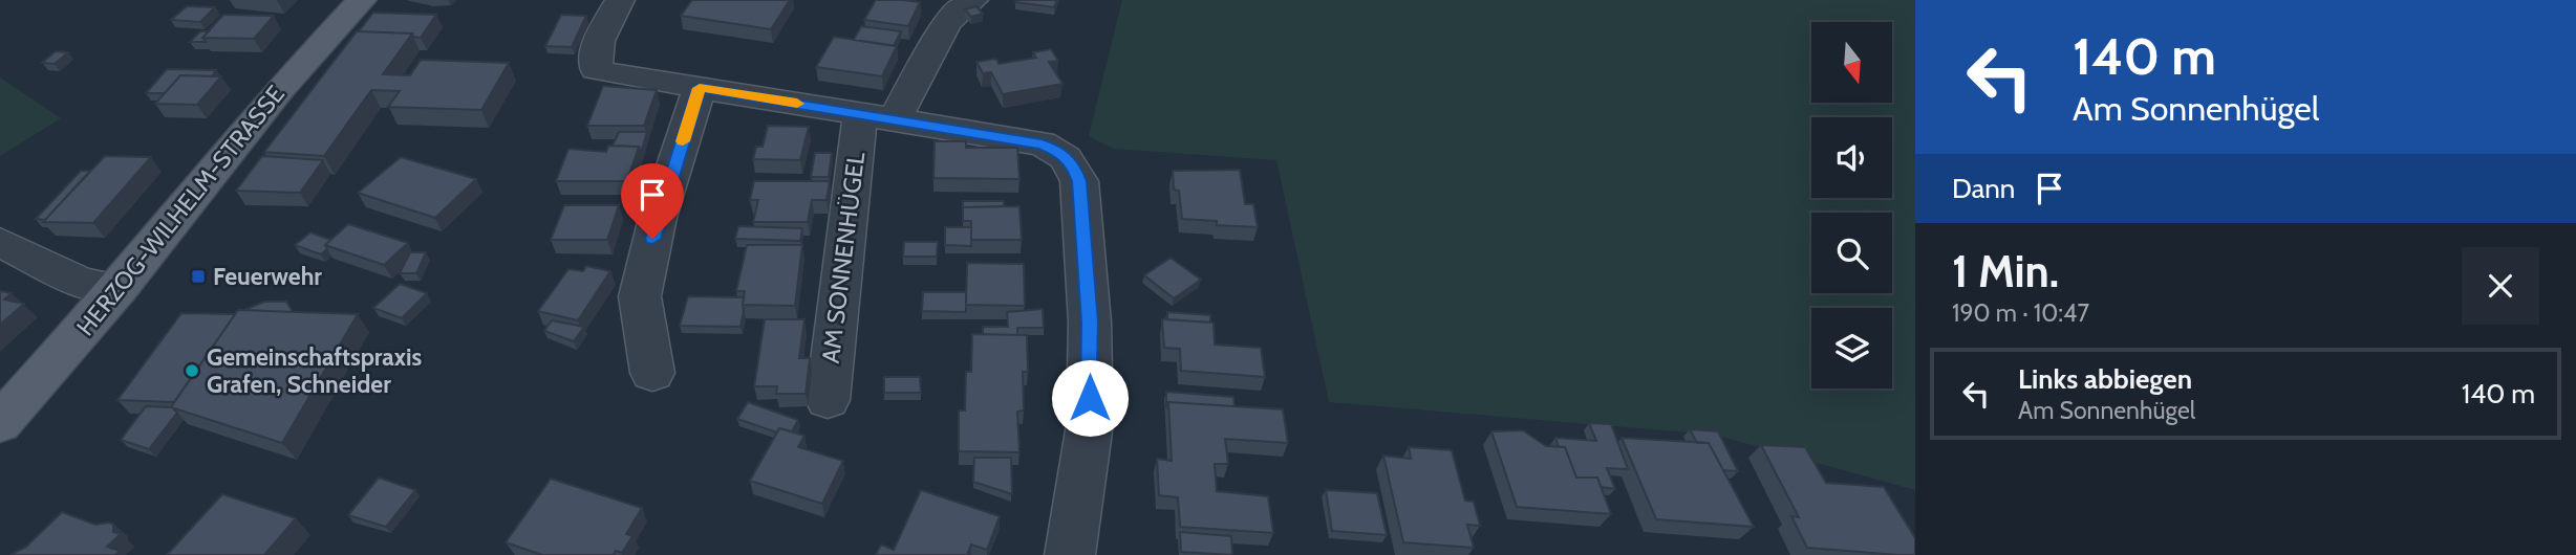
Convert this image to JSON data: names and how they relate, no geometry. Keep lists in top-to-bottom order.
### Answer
{
  "streets": {
    "main road": ["HERZOG-WILHELM-STRASSE"],
    "street": ["AM SONNENHÜGEL"]
  },
  "places": {
    "transit": ["Feuerwehr"],
    "other": ["Gemeinschaftspraxis Grafen, Schneider"]
  },
  "north": "bottom",
  "page": {
    "turn": ["140 m", "Am Sonnenhügel"],
    "then": "Dann",
    "heading": ["1 Min.", "190 m · 10:47"],
    "list": [
      {
        "name": "Links abbiegen",
        "note": "Am Sonnenhügel",
        "value": "140 m"
      }
    ]
  }
}
